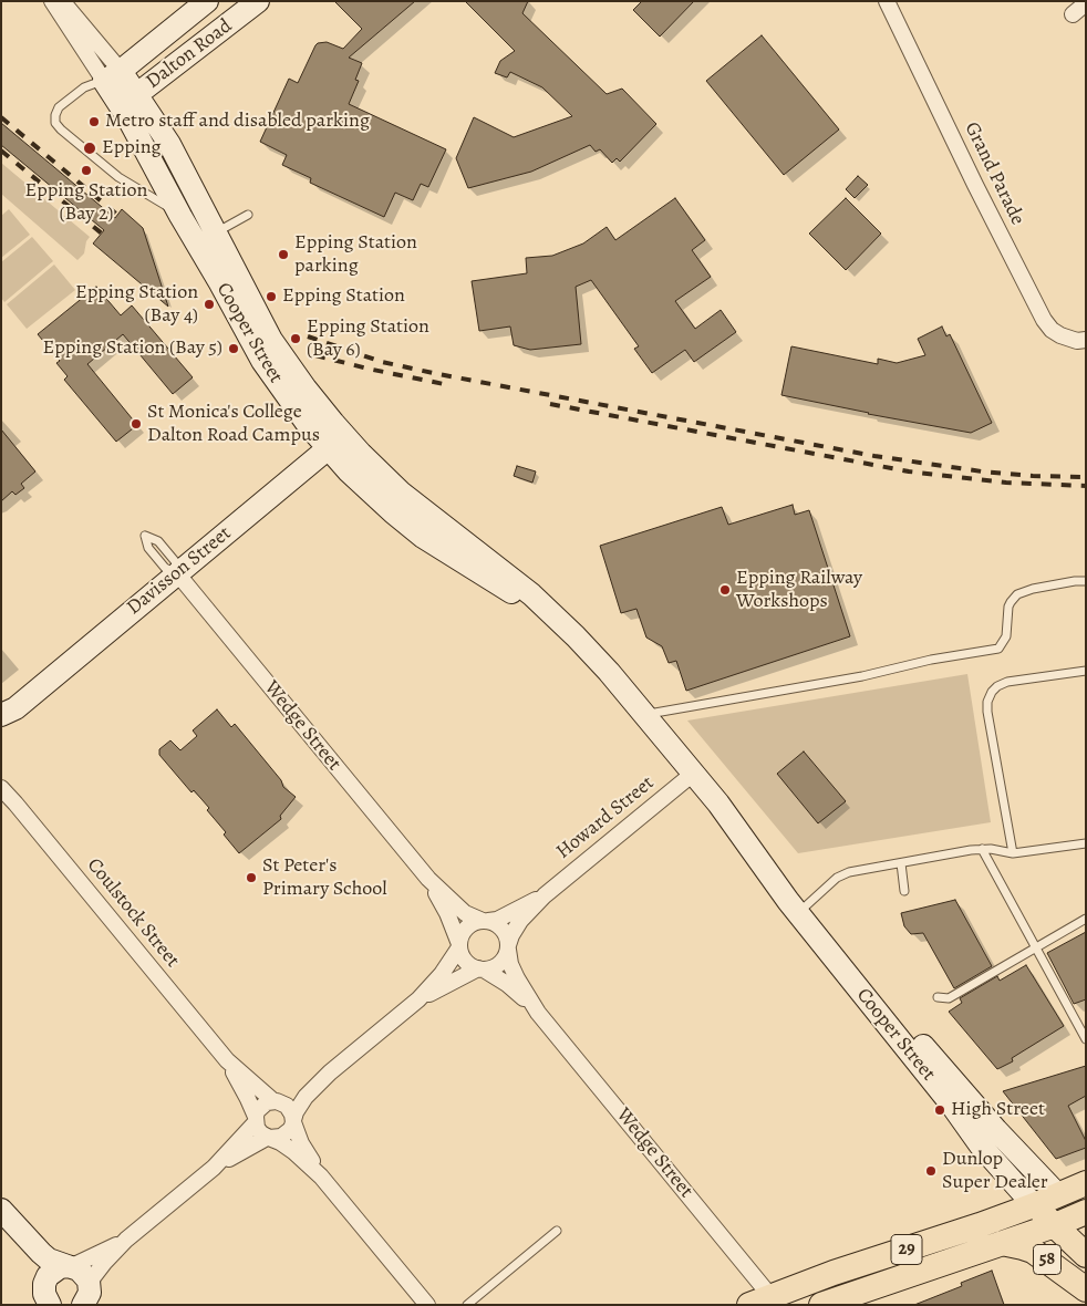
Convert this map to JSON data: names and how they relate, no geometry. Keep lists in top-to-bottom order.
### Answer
{
  "streets": {
    "main road": [
      "Dalton Road",
      "Cooper Street",
      "Davisson Street",
      "29",
      "58"
    ],
    "street": [
      "Grand Parade",
      "Wedge Street",
      "Howard Street",
      "Coulstock Street"
    ]
  },
  "crossings": [
    ["Dalton Road", "Cooper Street"],
    ["Cooper Street", "Davisson Street"],
    ["Cooper Street", "Howard Street"],
    ["Cooper Street", "29"],
    ["Davisson Street", "Wedge Street"],
    ["Wedge Street", "Howard Street"],
    ["Wedge Street", "29"],
    ["29", "58"]
  ],
  "places": [
    "Metro staff and disabled parking",
    "Epping",
    "Epping Station (Bay 2)",
    "Epping Station parking",
    "Epping Station",
    "Epping Station (Bay 4)",
    "Epping Station (Bay 6)",
    "Epping Station (Bay 5)",
    "St Monica's College Dalton Road Campus",
    "Epping Railway Workshops",
    "St Peter's Primary School",
    "High Street",
    "Dunlop Super Dealer"
  ]
}
